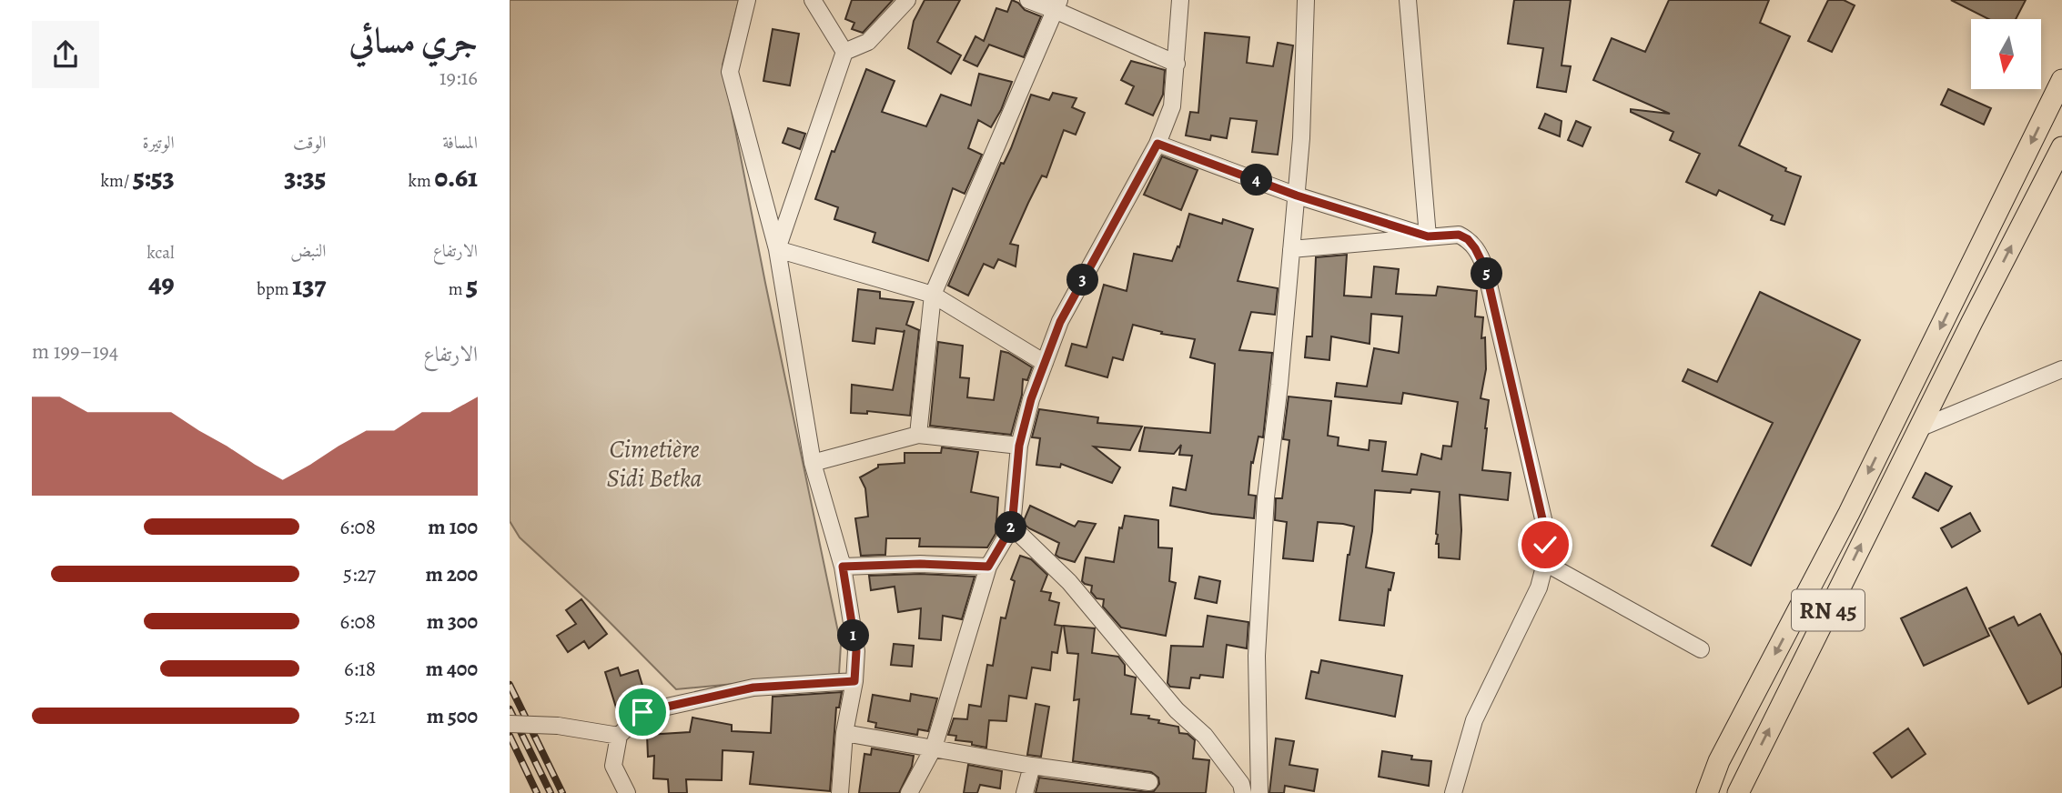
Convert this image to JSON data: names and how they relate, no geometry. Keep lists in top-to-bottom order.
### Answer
{
  "streets": {
    "main road": ["RN 45"]
  },
  "parks": ["Cimetière Sidi Betka"],
  "north": "bottom",
  "page": {
    "heading": ["جري مسائي", "19:16"],
    "stats": [
      ["المسافة", "0.61 km"],
      ["الوقت", "3:35"],
      ["الوتيرة", "5:53 /km"],
      ["الارتفاع", "5 m"],
      ["النبض", "137 bpm"],
      ["kcal", "49"]
    ],
    "pins": [
      "4",
      "5",
      "3",
      "2",
      "1"
    ],
    "chart": ["الارتفاع", "194–199 m"],
    "list": [
      {
        "name": "100 m",
        "note": "6:08"
      },
      {
        "name": "200 m",
        "note": "5:27"
      },
      {
        "name": "300 m",
        "note": "6:08"
      },
      {
        "name": "400 m",
        "note": "6:18"
      },
      {
        "name": "500 m",
        "note": "5:21"
      }
    ]
  }
}
